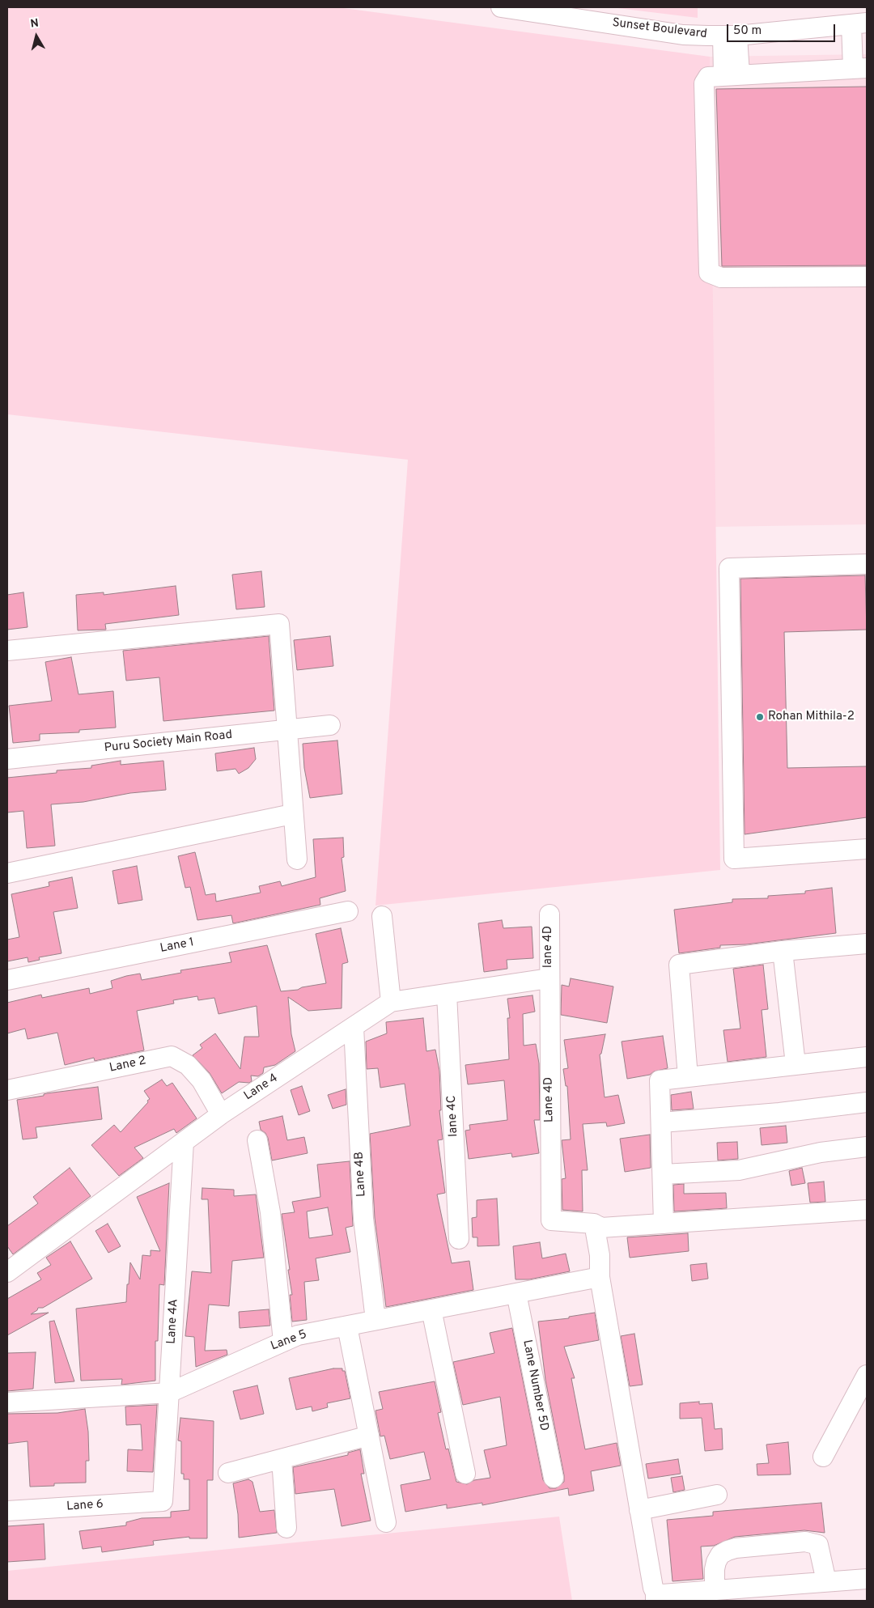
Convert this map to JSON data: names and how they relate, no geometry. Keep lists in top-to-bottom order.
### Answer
{
  "streets": {
    "street": [
      "Sunset Boulevard",
      "Puru Society Main Road",
      "Lane 1",
      "lane 4D",
      "Lane 2",
      "Lane 4",
      "Lane 4D",
      "lane 4C",
      "Lane 4B",
      "Lane 4A",
      "Lane 5",
      "Lane Number 5D",
      "Lane 6"
    ]
  },
  "crossings": [
    ["lane 4D", "Lane 4"],
    ["lane 4D", "Lane 4D"],
    ["Lane 2", "Lane 4"],
    ["Lane 4", "Lane 4D"],
    ["Lane 4", "lane 4C"],
    ["Lane 4", "Lane 4B"],
    ["Lane 4", "Lane 4A"],
    ["Lane 4B", "Lane 5"],
    ["Lane 4A", "Lane 5"],
    ["Lane 4A", "Lane 6"],
    ["Lane 5", "Lane Number 5D"]
  ],
  "places": ["Rohan Mithila-2"],
  "scale_bar": "50 m",
  "north": "top"
}
